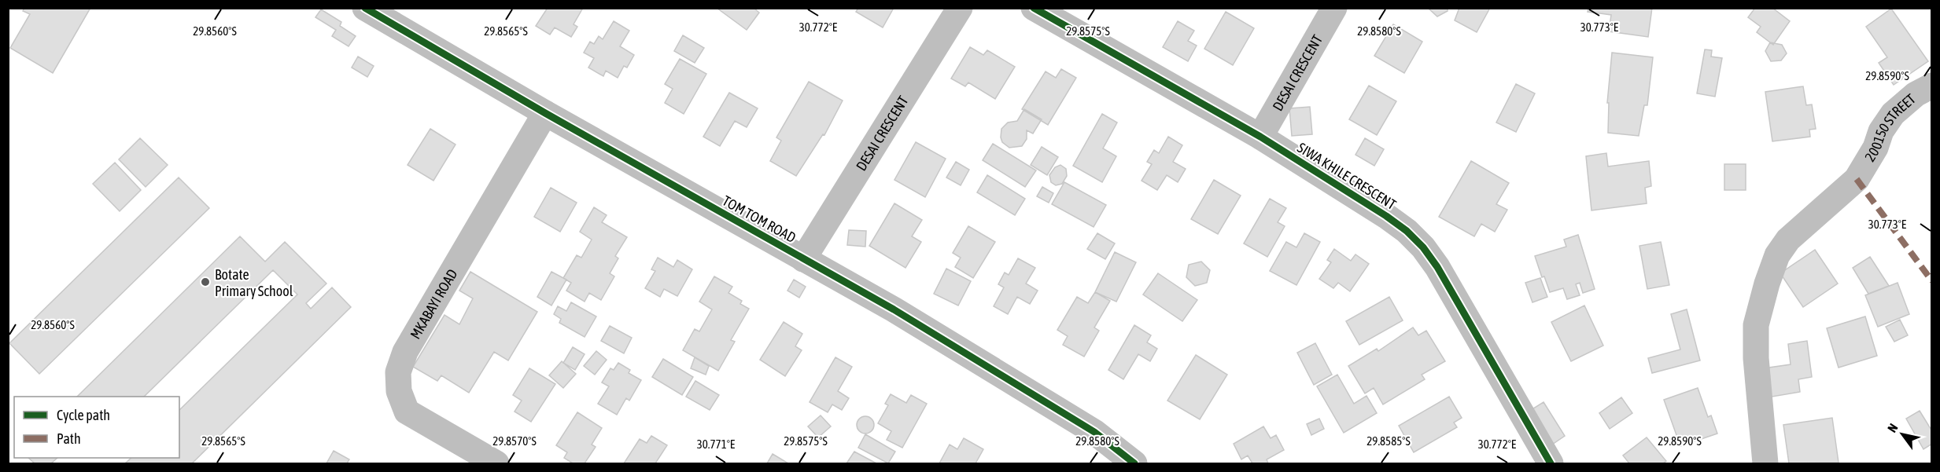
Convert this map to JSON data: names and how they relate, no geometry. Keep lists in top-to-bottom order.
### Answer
{
  "streets": {
    "street": [
      "DESAI CRESCENT",
      "200150 STREET",
      "SIWA KHILE CRESCENT",
      "TOM TOM ROAD",
      "MKABAYI ROAD"
    ]
  },
  "crossings": [
    ["DESAI CRESCENT", "SIWA KHILE CRESCENT"],
    ["DESAI CRESCENT", "TOM TOM ROAD"],
    ["TOM TOM ROAD", "MKABAYI ROAD"]
  ],
  "places": ["Botate Primary School"],
  "legend": ["Cycle path", "Path"],
  "north": "top left",
  "coordinates": [
    "30.772°E",
    "30.773°E",
    "29.8560°S",
    "29.8565°S",
    "29.8575°S",
    "29.8580°S",
    "29.8590°S",
    "29.8570°S",
    "29.8585°S",
    "30.771°E"
  ]
}
